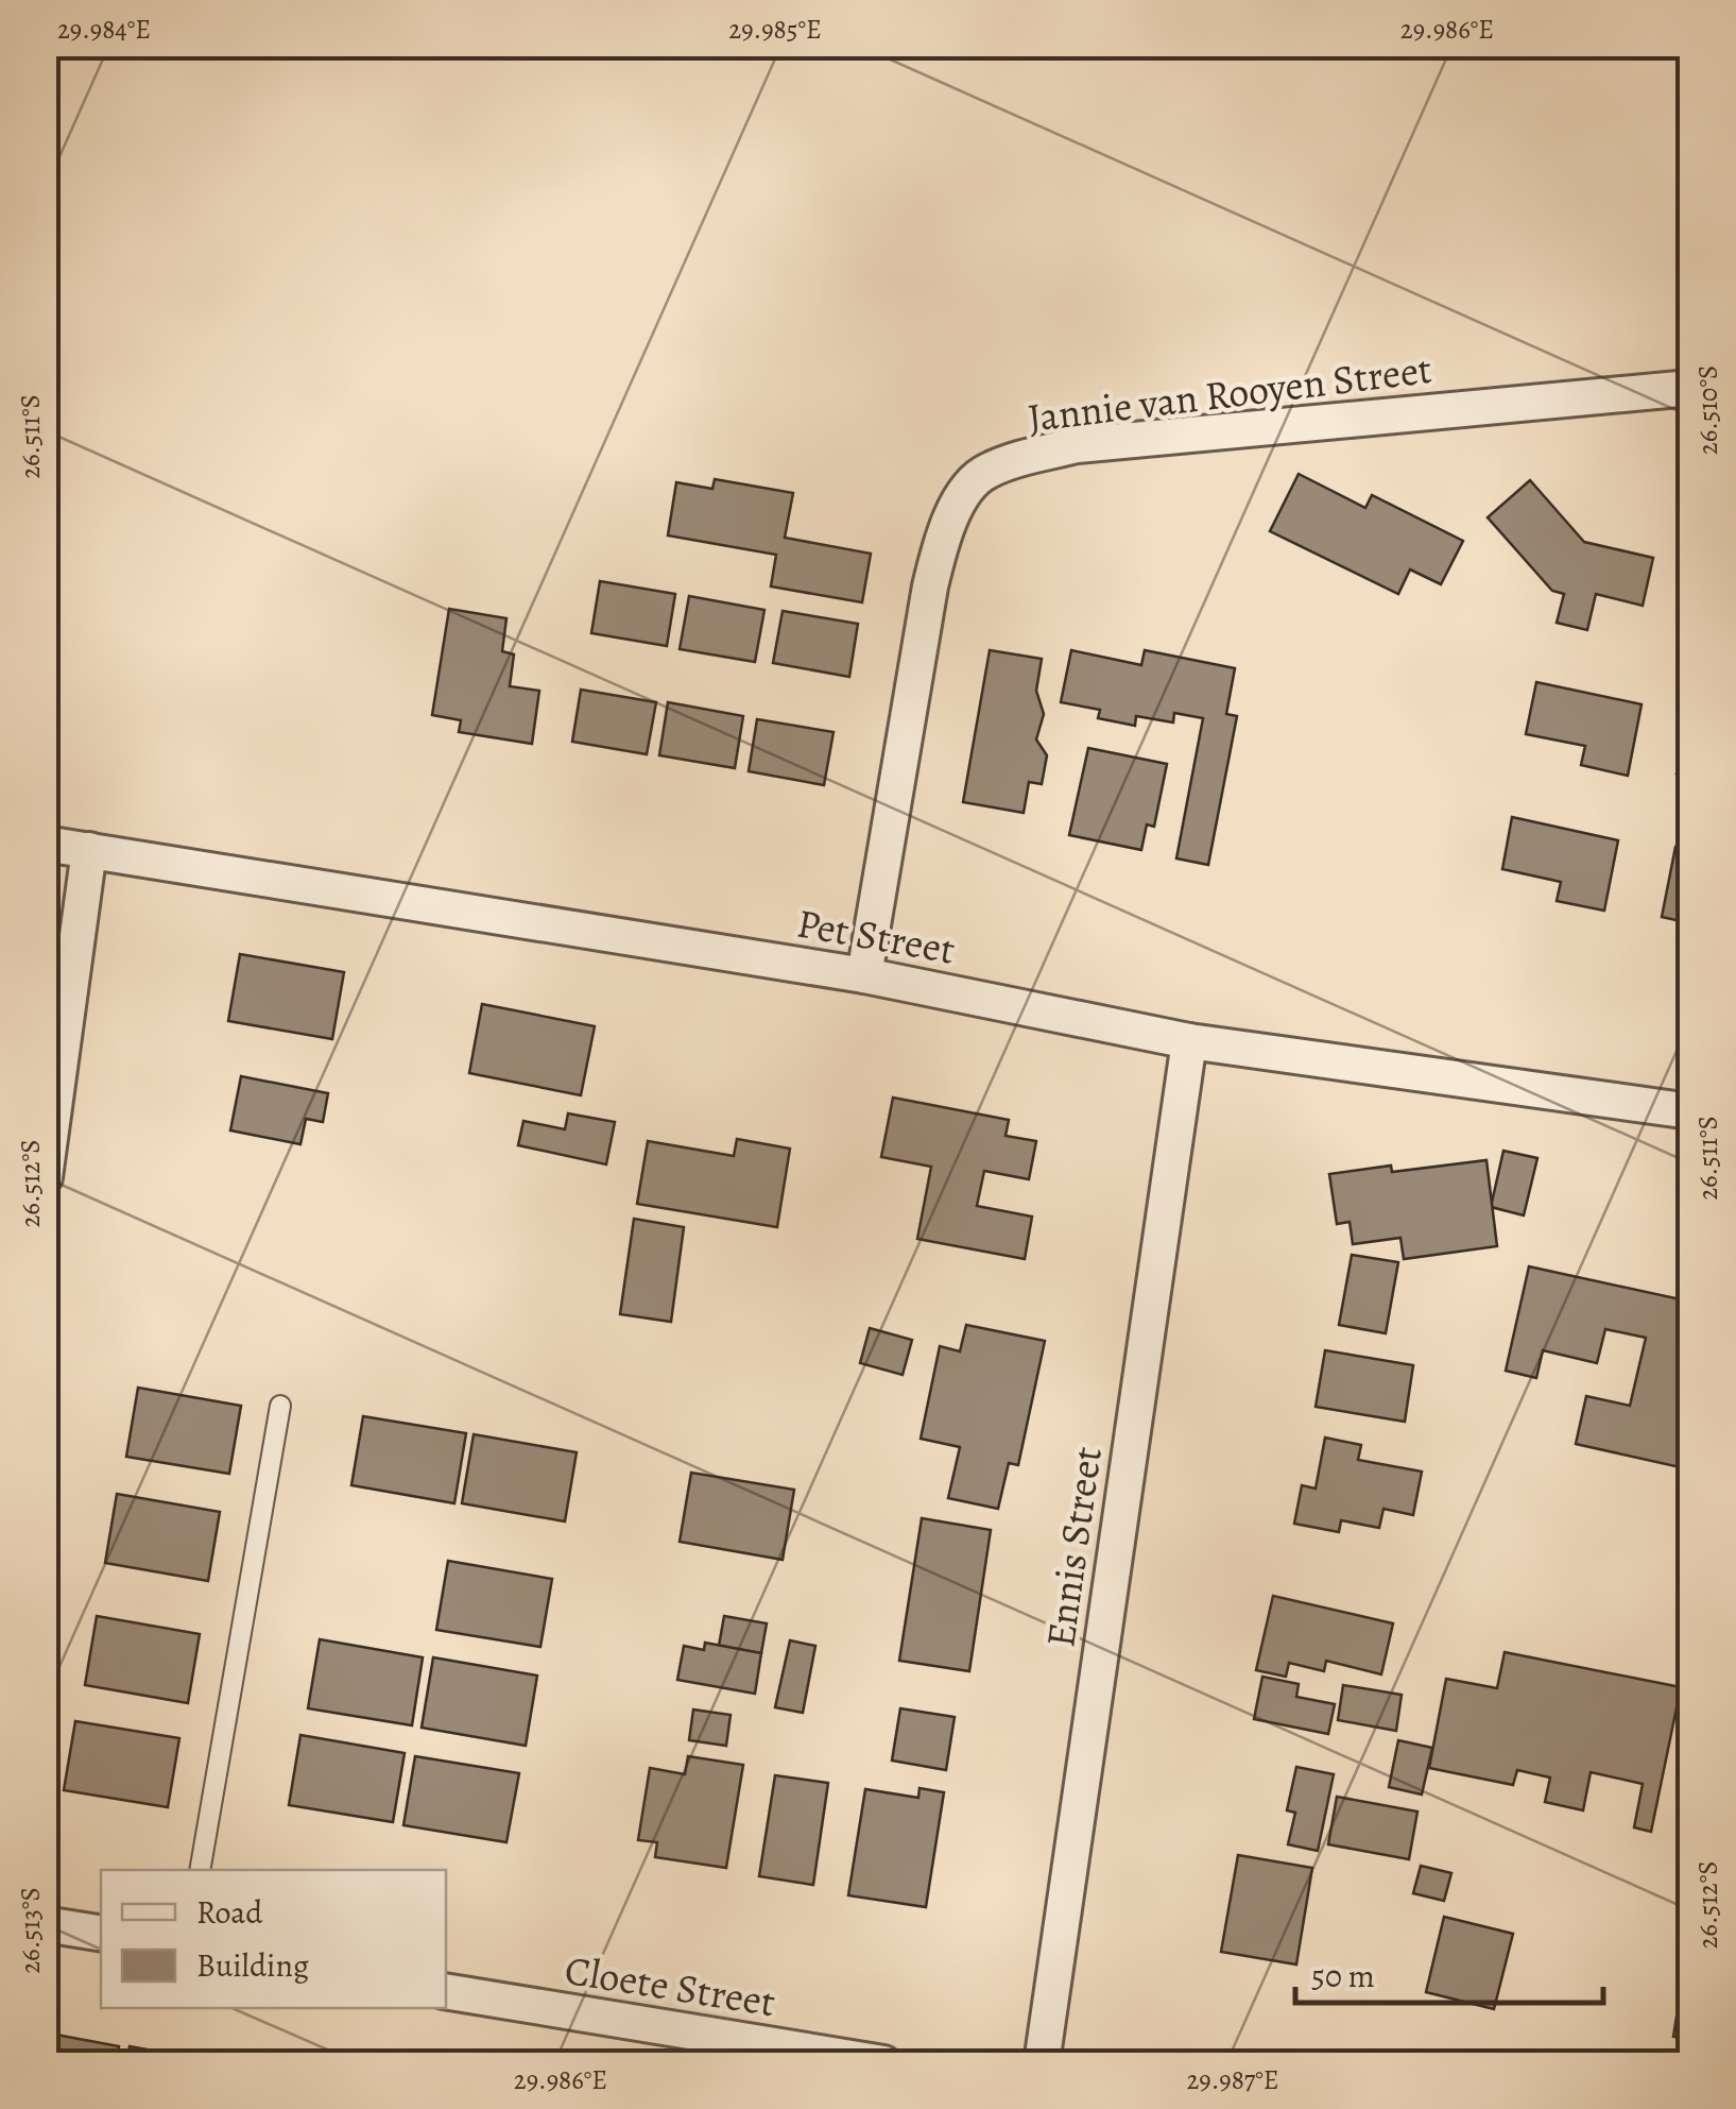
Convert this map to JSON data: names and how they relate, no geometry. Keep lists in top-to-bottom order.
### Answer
{
  "streets": {
    "street": [
      "Jannie van Rooyen Street",
      "Pet Street",
      "Ennis Street",
      "Cloete Street"
    ]
  },
  "crossings": [
    ["Jannie van Rooyen Street", "Pet Street"],
    ["Pet Street", "Ennis Street"]
  ],
  "legend": ["Road", "Building"],
  "scale_bar": "50 m",
  "coordinates": [
    "29.984°E",
    "29.985°E",
    "29.986°E",
    "26.510°S",
    "26.511°S",
    "26.512°S",
    "26.513°S",
    "29.987°E"
  ]
}
